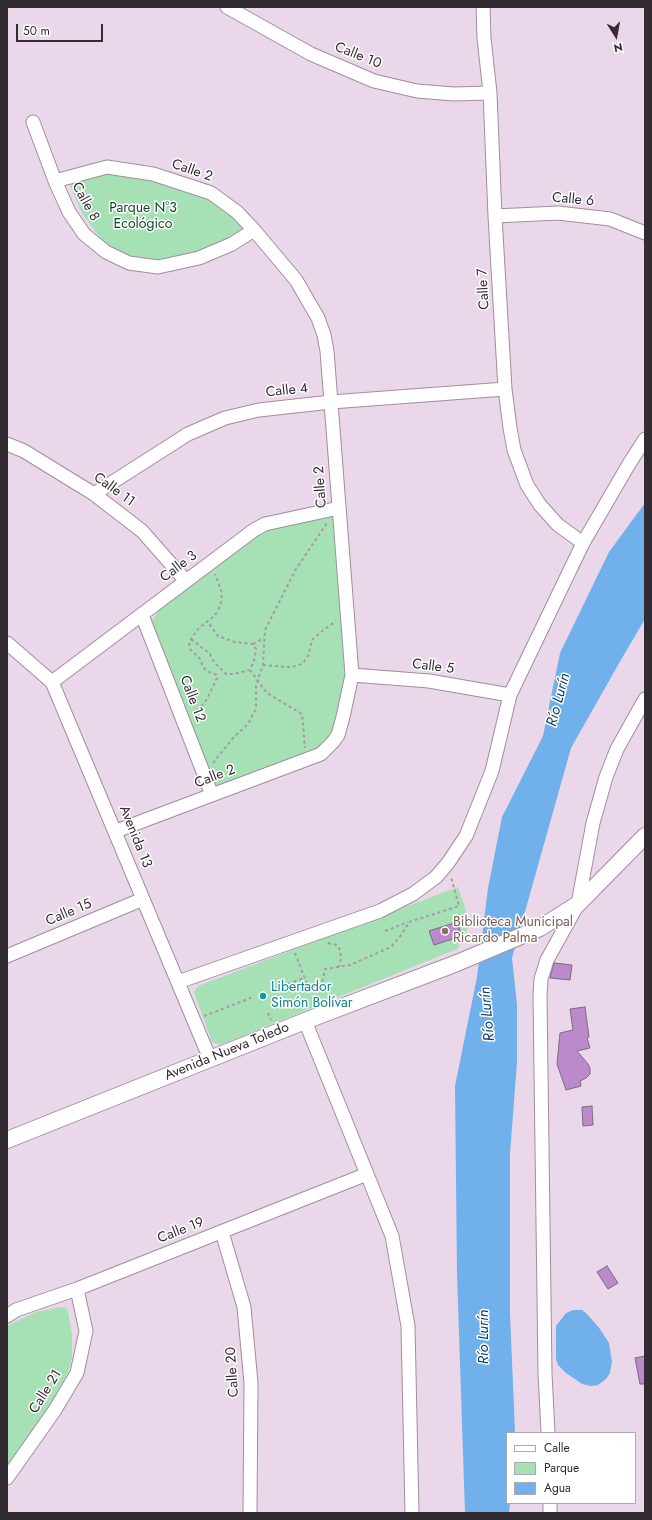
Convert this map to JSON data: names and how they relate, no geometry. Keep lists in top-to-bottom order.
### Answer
{
  "streets": {
    "main road": ["Avenida Nueva Toledo"],
    "street": [
      "Calle 10",
      "Calle 2",
      "Calle 6",
      "Calle 8",
      "Calle 7",
      "Calle 4",
      "Calle 11",
      "Calle 3",
      "Calle 5",
      "Calle 12",
      "Avenida 13",
      "Calle 15",
      "Calle 19",
      "Calle 20",
      "Calle 21"
    ]
  },
  "crossings": [
    ["Calle 10", "Calle 7"],
    ["Calle 2", "Calle 8"],
    ["Calle 2", "Calle 4"],
    ["Calle 2", "Calle 3"],
    ["Calle 2", "Calle 5"],
    ["Calle 2", "Calle 12"],
    ["Calle 2", "Avenida 13"],
    ["Calle 6", "Calle 7"],
    ["Calle 7", "Calle 4"],
    ["Calle 4", "Calle 11"],
    ["Calle 11", "Calle 3"],
    ["Calle 3", "Calle 12"],
    ["Calle 3", "Avenida 13"],
    ["Avenida 13", "Calle 15"],
    ["Avenida 13", "Avenida Nueva Toledo"],
    ["Calle 19", "Calle 20"],
    ["Calle 19", "Calle 21"]
  ],
  "water": ["Río Lurín"],
  "parks": ["Parque N°3 Ecológico"],
  "places": ["Biblioteca Municipal Ricardo Palma", "Libertador Simón Bolívar"],
  "legend": ["Calle", "Parque", "Agua"],
  "scale_bar": "50 m",
  "north": "bottom"
}
